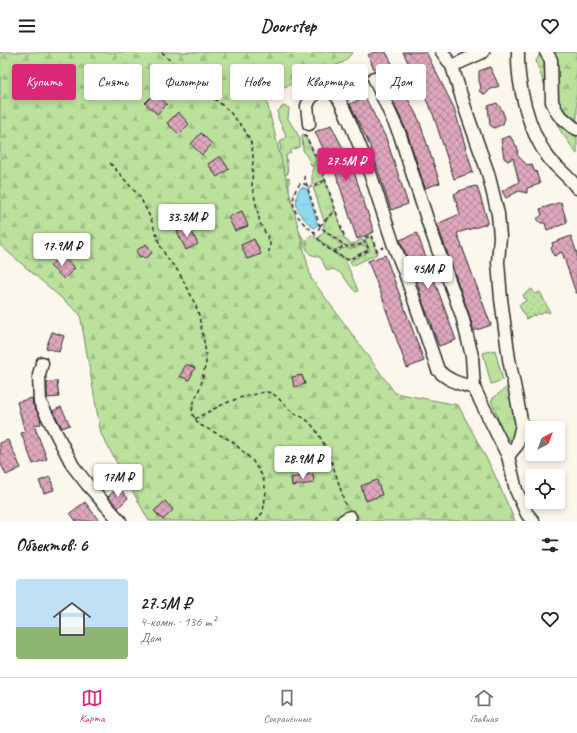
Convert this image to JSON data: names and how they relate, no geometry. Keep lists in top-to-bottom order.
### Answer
{
  "north": "top right",
  "page": {
    "header": "Doorstep",
    "chip": [
      "Купить",
      "Снять",
      "Фильтры",
      "Новое",
      "Квартира",
      "Дом"
    ],
    "price": [
      "27.5M ₽",
      "33.3M ₽",
      "17.9M ₽",
      "45M ₽",
      "28.9M ₽",
      "17M ₽"
    ],
    "heading": "Объектов: 6",
    "list": [
      {
        "name": "27.5M ₽",
        "note": "4-комн. · 136 m² · Дом"
      }
    ],
    "tabs": ["Карта", "Сохранённые", "Главная"]
  }
}
